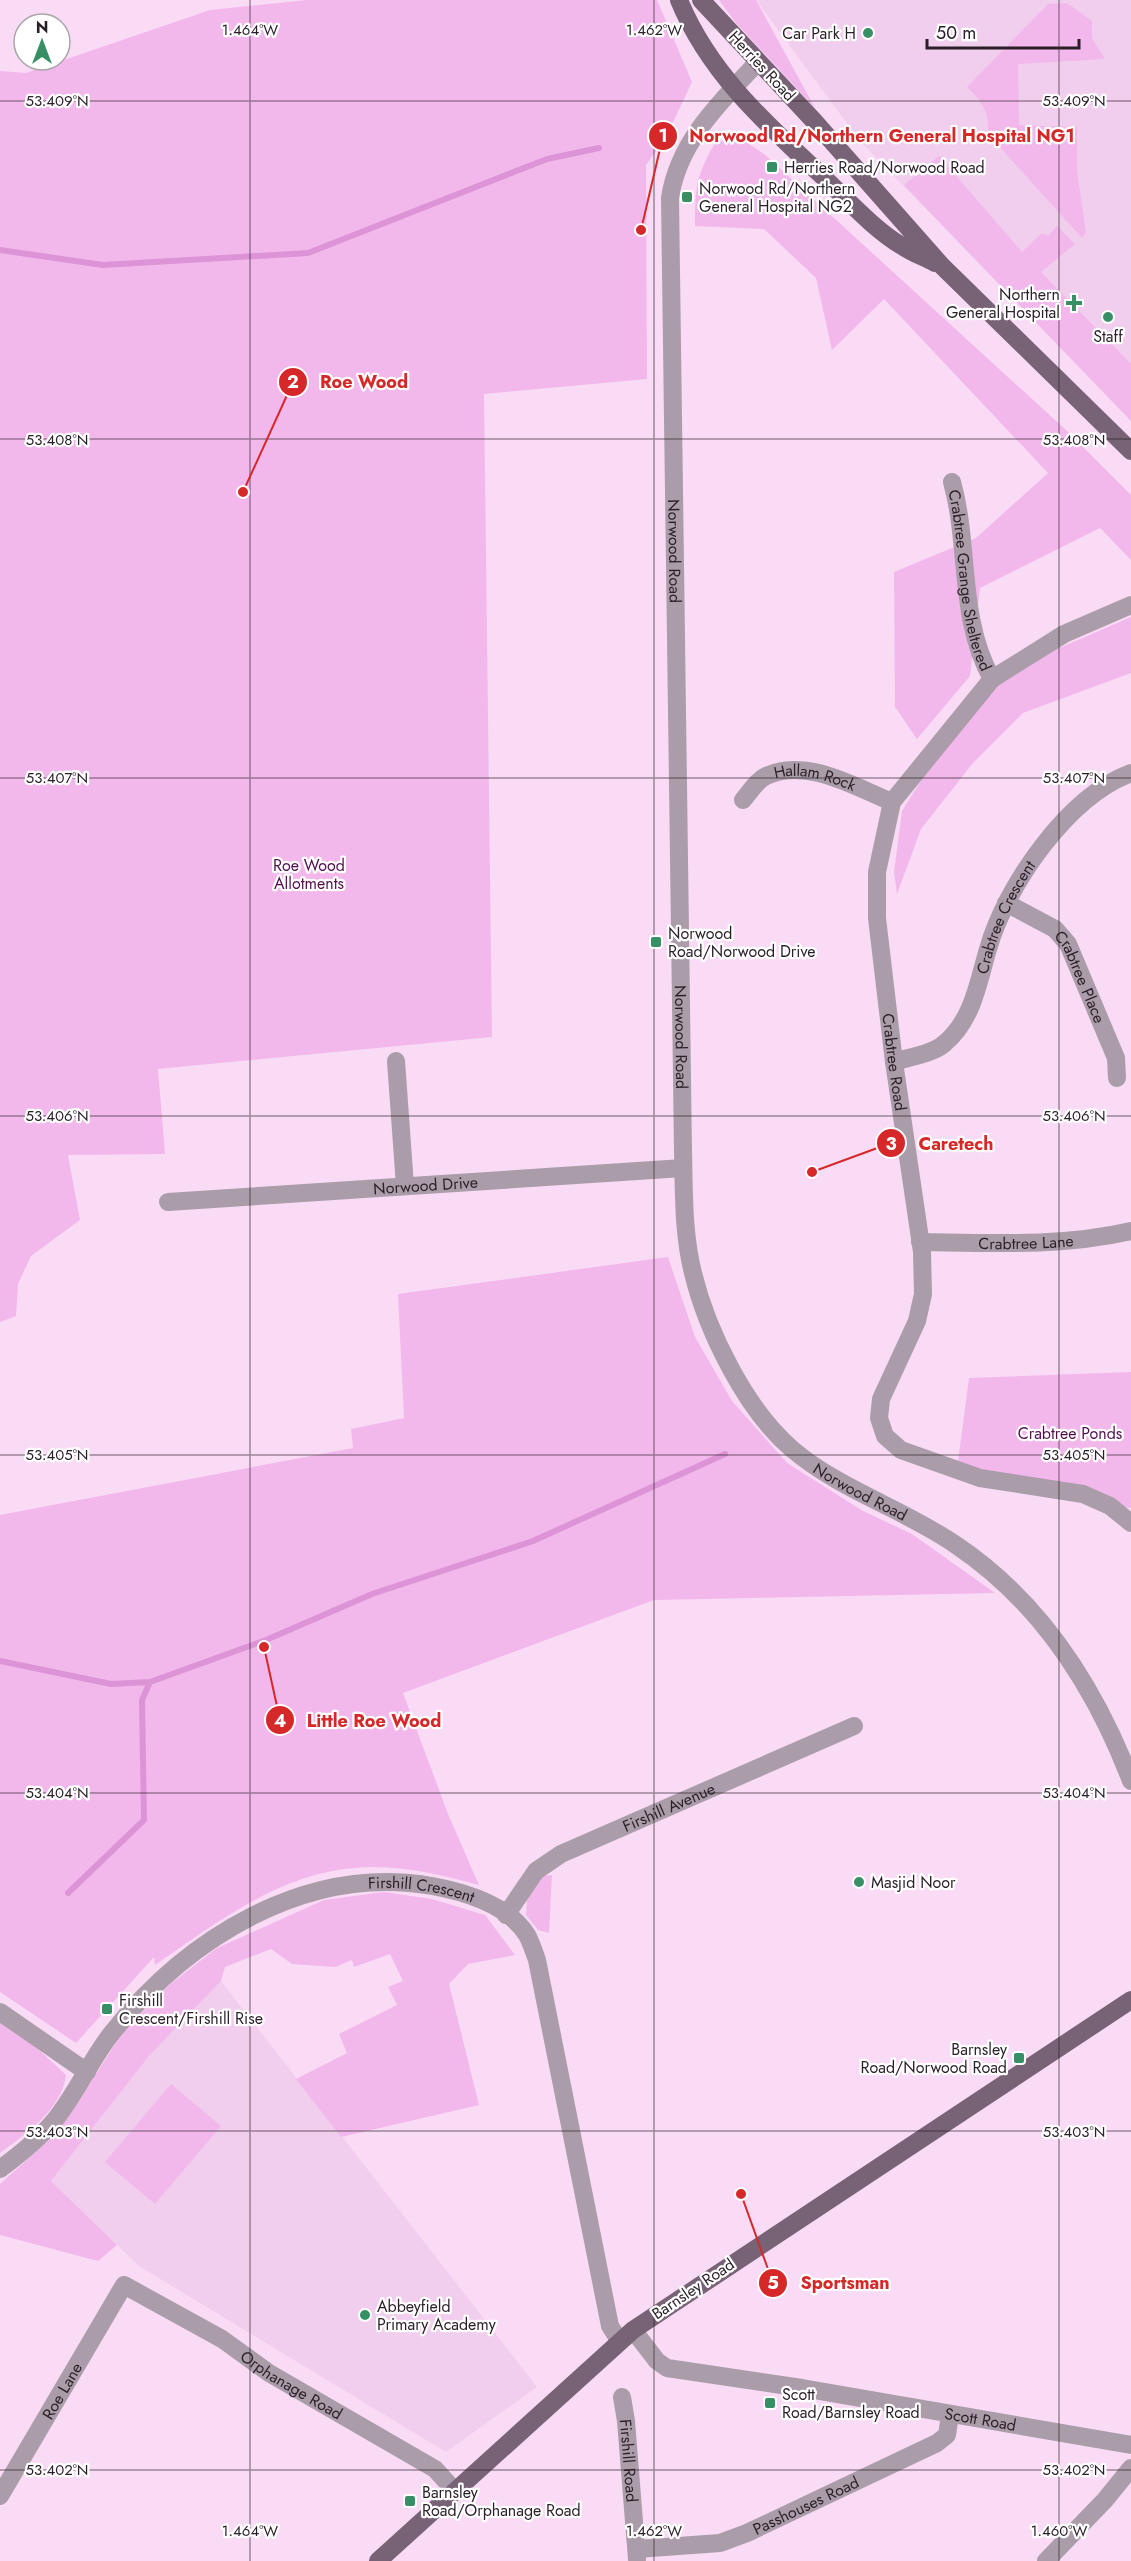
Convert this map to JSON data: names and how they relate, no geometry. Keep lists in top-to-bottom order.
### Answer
{
  "streets": {
    "main road": ["Herries Road", "Barnsley Road"],
    "street": [
      "Norwood Road",
      "Crabtree Grange Sheltered",
      "Hallam Rock",
      "Crabtree Crescent",
      "Crabtree Place",
      "Crabtree Road",
      "Norwood Drive",
      "Crabtree Lane",
      "Firshill Avenue",
      "Firshill Crescent",
      "Orphanage Road",
      "Roe Lane",
      "Scott Road",
      "Firshill Road",
      "Passhouses Road"
    ]
  },
  "crossings": [
    ["Herries Road", "Norwood Road"],
    ["Norwood Road", "Norwood Drive"],
    ["Crabtree Grange Sheltered", "Crabtree Road"],
    ["Hallam Rock", "Crabtree Road"],
    ["Crabtree Crescent", "Crabtree Place"],
    ["Crabtree Crescent", "Crabtree Road"],
    ["Crabtree Road", "Crabtree Lane"],
    ["Firshill Avenue", "Firshill Crescent"],
    ["Firshill Crescent", "Barnsley Road"],
    ["Firshill Crescent", "Scott Road"],
    ["Barnsley Road", "Orphanage Road"],
    ["Barnsley Road", "Scott Road"],
    ["Orphanage Road", "Roe Lane"],
    ["Scott Road", "Passhouses Road"],
    ["Firshill Road", "Passhouses Road"]
  ],
  "parks": ["Roe Wood Allotments", "Crabtree Ponds"],
  "places": {
    "other": [
      "Car Park H",
      "Norwood Rd/Northern General Hospital NG1",
      "Staff",
      "Roe Wood",
      "Caretech",
      "Little Roe Wood",
      "Masjid Noor",
      "Sportsman",
      "Abbeyfield Primary Academy"
    ],
    "transit": [
      "Herries Road/Norwood Road",
      "Norwood Rd/Northern General Hospital NG2",
      "Norwood Road/Norwood Drive",
      "Firshill Crescent/Firshill Rise",
      "Barnsley Road/Norwood Road",
      "Scott Road/Barnsley Road",
      "Barnsley Road/Orphanage Road"
    ],
    "health": ["Northern General Hospital"]
  },
  "scale_bar": "50 m",
  "north": "top",
  "coordinates": [
    "1.464°W",
    "1.462°W",
    "53.409°N",
    "53.408°N",
    "53.407°N",
    "53.406°N",
    "53.405°N",
    "53.404°N",
    "53.403°N",
    "53.402°N",
    "1.460°W"
  ]
}
